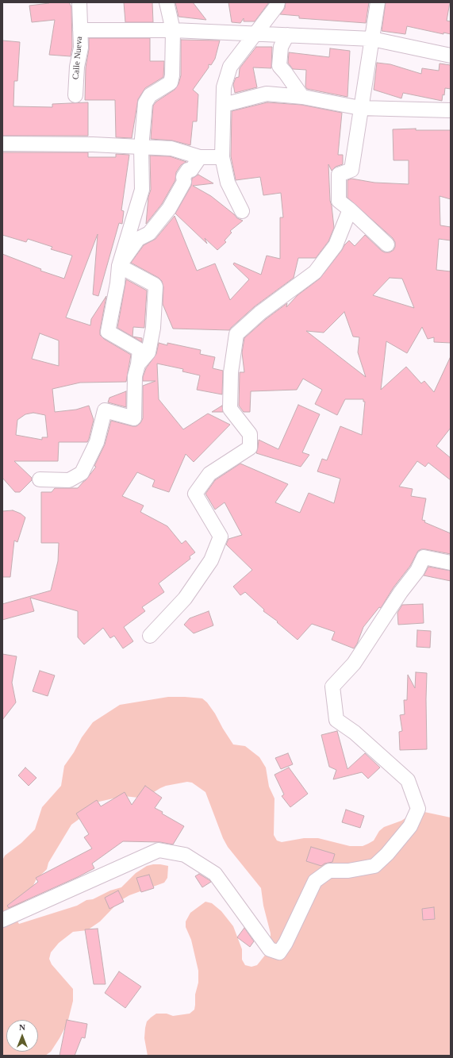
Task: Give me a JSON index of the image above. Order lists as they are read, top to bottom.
{
  "streets": {
    "street": ["Calle Nueva"]
  },
  "north": "top"
}
